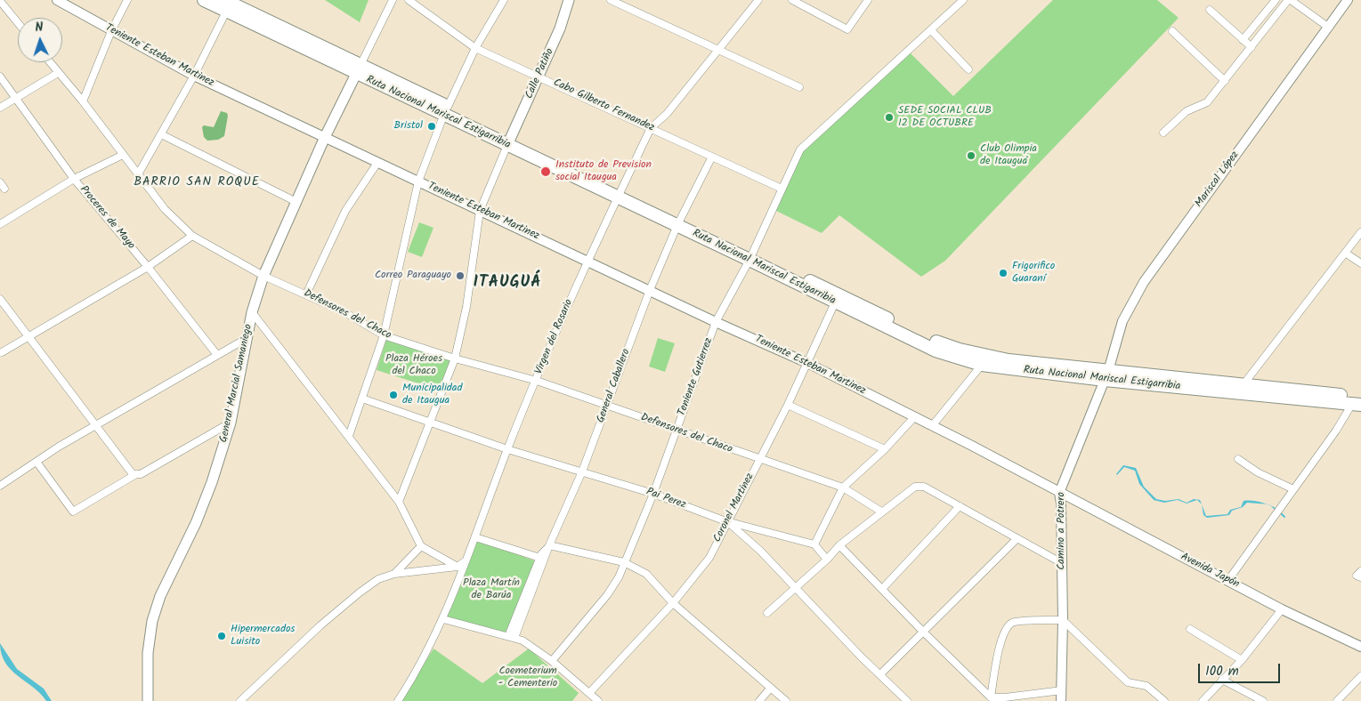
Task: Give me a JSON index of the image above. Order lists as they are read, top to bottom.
{
  "streets": {
    "highway": ["Ruta Nacional Mariscal Estigarribia"],
    "main road": ["Calle Patiño", "General Marcial Samaniego"],
    "street": [
      "Teniente Esteban Martinez",
      "Cabo Gilberto Fernandez",
      "Mariscal López",
      "Proceres de Mayo",
      "Defensores del Chaco",
      "Virgen del Rosario",
      "Teniente Gutierrez",
      "General Caballero",
      "Pai Perez",
      "Coronel Martinez",
      "Camino a Potrero",
      "Avenida Japón"
    ]
  },
  "crossings": [
    ["Teniente Esteban Martinez", "Virgen del Rosario"],
    ["Teniente Esteban Martinez", "Teniente Gutierrez"],
    ["Teniente Esteban Martinez", "General Marcial Samaniego"],
    ["Teniente Esteban Martinez", "General Caballero"],
    ["Teniente Esteban Martinez", "Coronel Martinez"],
    ["Teniente Esteban Martinez", "Camino a Potrero"],
    ["Teniente Esteban Martinez", "Avenida Japón"],
    ["Calle Patiño", "Cabo Gilberto Fernandez"],
    ["Calle Patiño", "Ruta Nacional Mariscal Estigarribia"],
    ["Cabo Gilberto Fernandez", "Virgen del Rosario"],
    ["Cabo Gilberto Fernandez", "Teniente Gutierrez"],
    ["Cabo Gilberto Fernandez", "General Caballero"],
    ["Ruta Nacional Mariscal Estigarribia", "Mariscal López"],
    ["Ruta Nacional Mariscal Estigarribia", "Virgen del Rosario"],
    ["Ruta Nacional Mariscal Estigarribia", "Teniente Gutierrez"],
    ["Ruta Nacional Mariscal Estigarribia", "General Marcial Samaniego"],
    ["Ruta Nacional Mariscal Estigarribia", "General Caballero"],
    ["Ruta Nacional Mariscal Estigarribia", "Coronel Martinez"],
    ["Ruta Nacional Mariscal Estigarribia", "Camino a Potrero"],
    ["Mariscal López", "Camino a Potrero"],
    ["Defensores del Chaco", "Virgen del Rosario"],
    ["Defensores del Chaco", "Teniente Gutierrez"],
    ["Defensores del Chaco", "General Marcial Samaniego"],
    ["Defensores del Chaco", "General Caballero"],
    ["Defensores del Chaco", "Coronel Martinez"],
    ["Virgen del Rosario", "Pai Perez"],
    ["Teniente Gutierrez", "Pai Perez"],
    ["General Caballero", "Pai Perez"],
    ["Pai Perez", "Coronel Martinez"],
    ["Camino a Potrero", "Avenida Japón"]
  ],
  "districts": ["BARRIO SAN ROQUE", "ITAUGUÁ"],
  "parks": ["Plaza Héroes del Chaco", "Plaza Martín de Barúa", "Coemeterium - Cementerio"],
  "places": [
    "SEDE SOCIAL CLUB 12 DE OCTUBRE",
    "Bristol",
    "Club Olimpia de Itauguá",
    "Instituto de Prevision social Itaugua",
    "Frigorifico Guaraní",
    "Correo Paraguayo",
    "Municipalidad de Itaugua",
    "Hipermercados Luisito"
  ],
  "scale_bar": "100 m",
  "north": "top"
}
